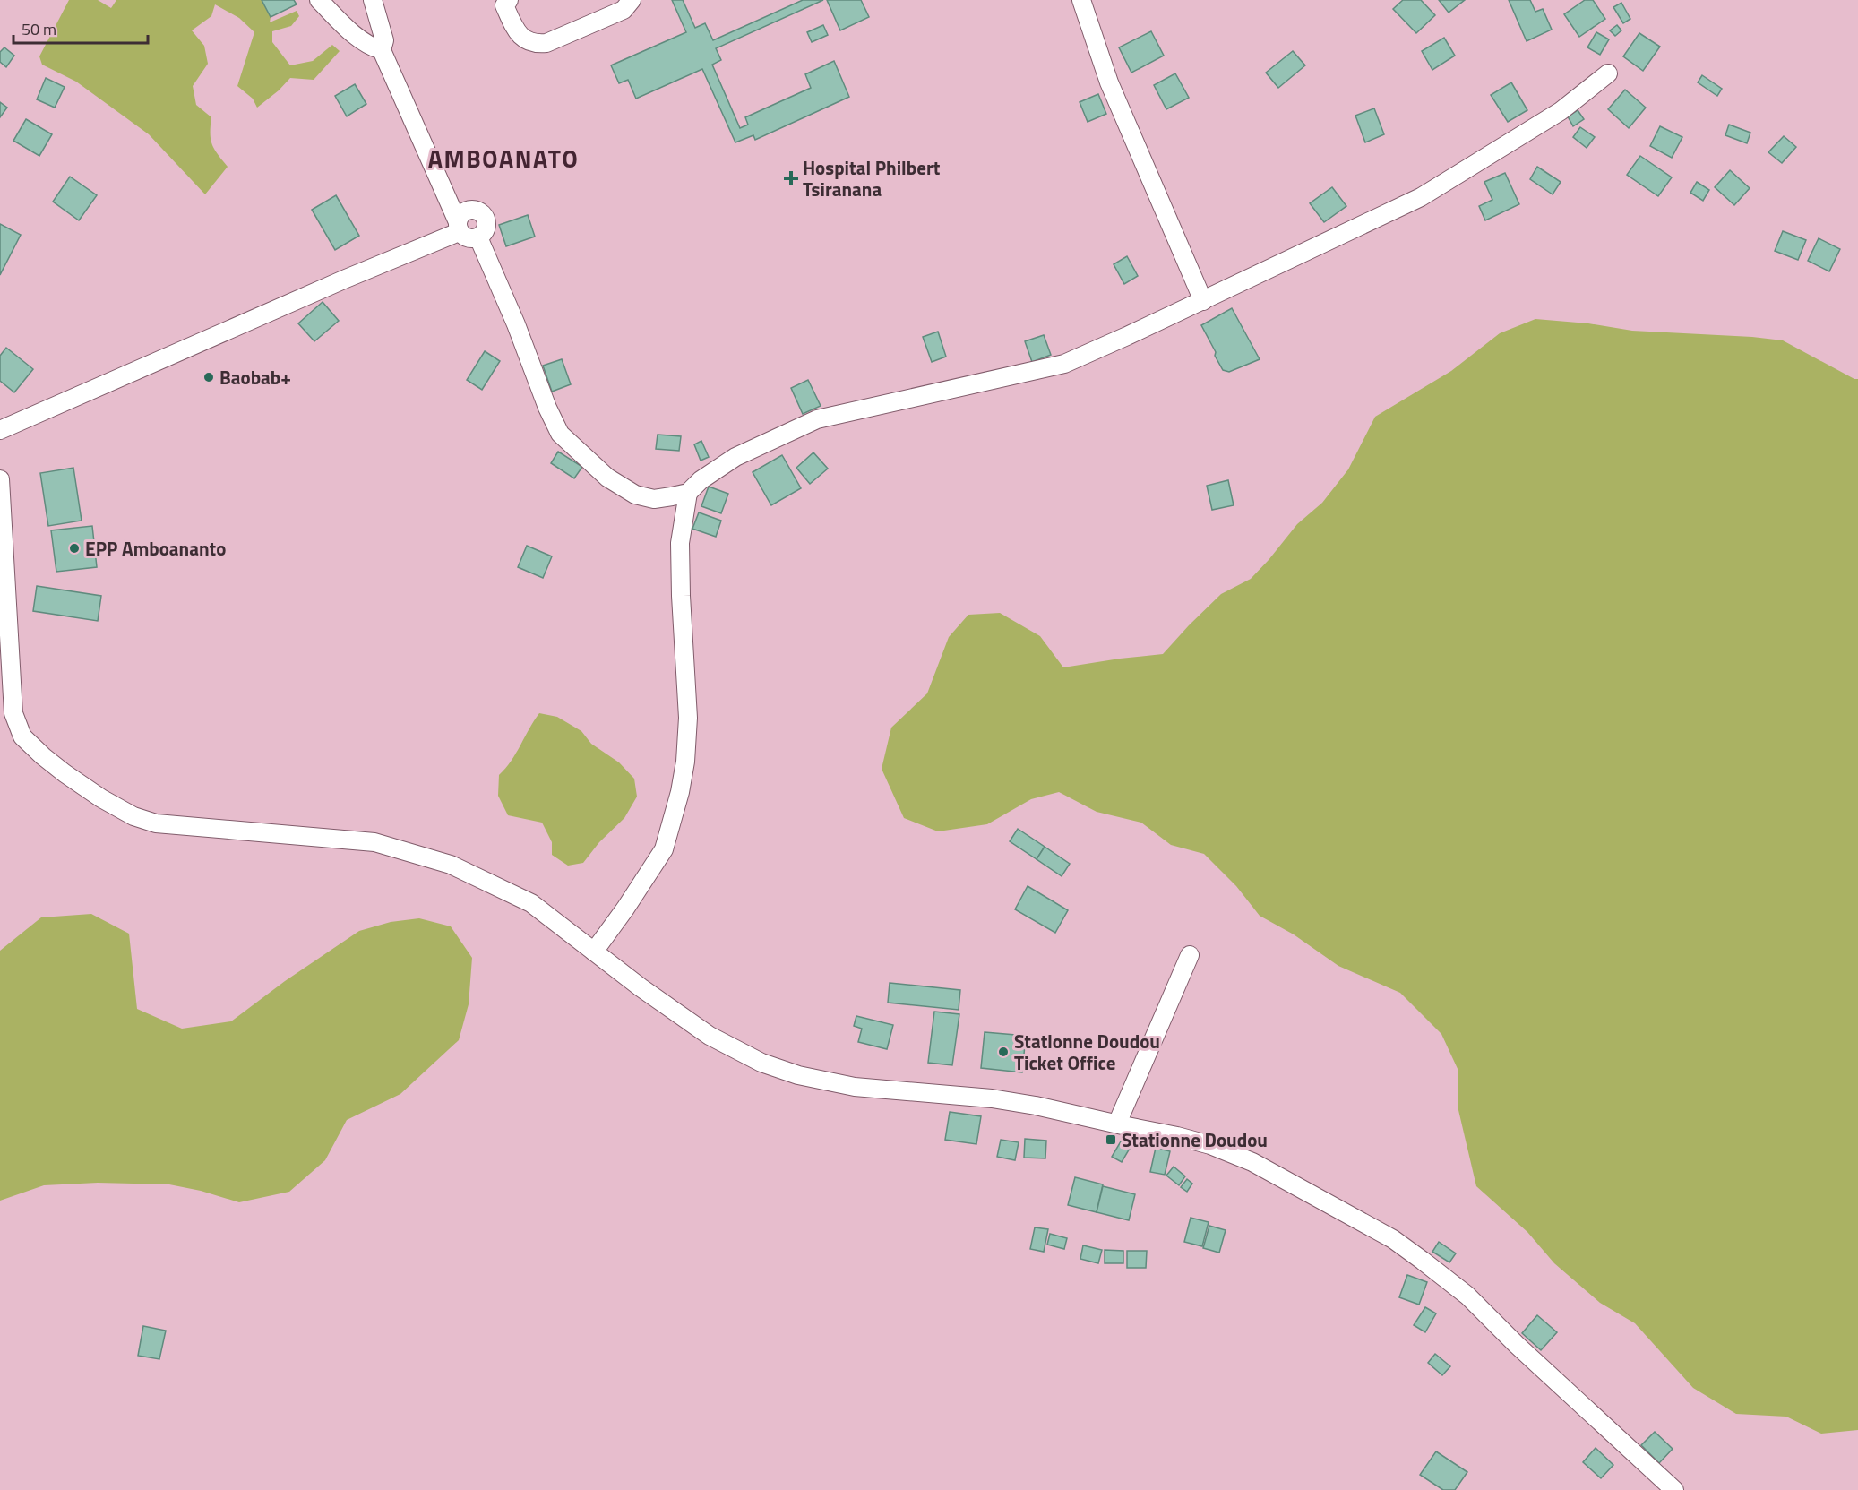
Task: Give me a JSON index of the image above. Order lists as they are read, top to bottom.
{
  "districts": ["AMBOANATO"],
  "places": {
    "health": ["Hospital Philbert Tsiranana"],
    "other": ["Baobab+", "EPP Amboananto", "Stationne Doudou Ticket Office"],
    "transit": ["Stationne Doudou"]
  },
  "scale_bar": "50 m"
}
